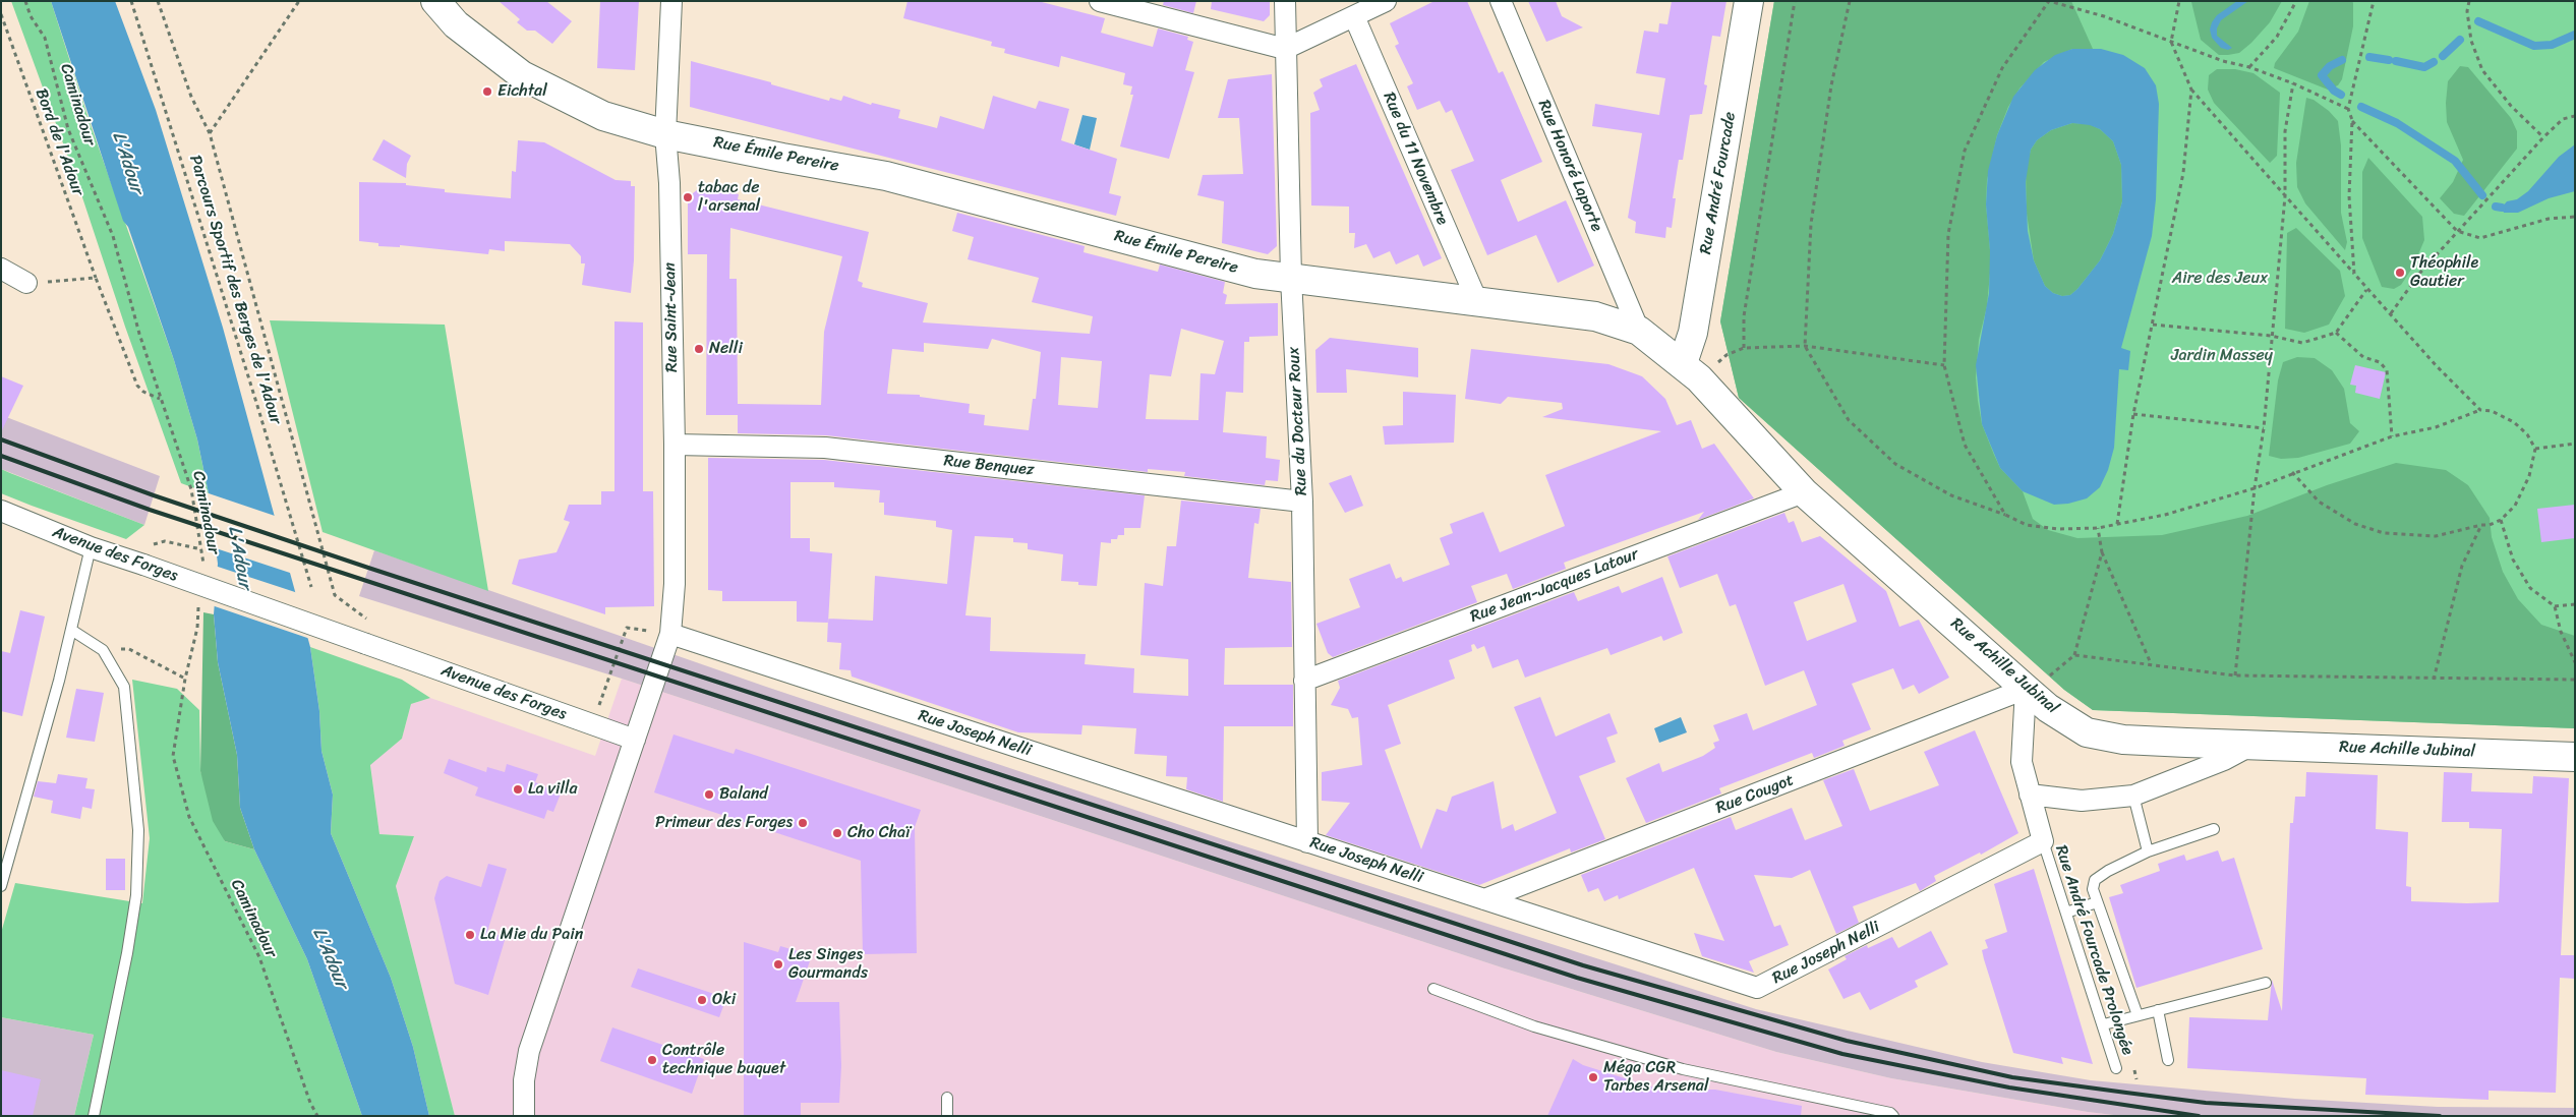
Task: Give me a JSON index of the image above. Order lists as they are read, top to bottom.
{
  "streets": {
    "main road": ["Rue Émile Pereire", "Rue André Fourcade", "Rue Achille Jubinal"],
    "street": [
      "Rue du 11 Novembre",
      "Rue Honoré Laporte",
      "Rue Saint-Jean",
      "Rue du Docteur Roux",
      "Rue Benquez",
      "Avenue des Forges",
      "Rue Jean-Jacques Latour",
      "Rue Joseph Nelli",
      "Rue Cougot"
    ],
    "lane": ["Rue André Fourcade Prolongée"],
    "path": ["Caminadour", "Bord de l'Adour", "Parcours Sportif des Berges de l'Adour"]
  },
  "crossings": [
    ["Caminadour", "Bord de l'Adour"],
    ["Rue Émile Pereire", "Rue du 11 Novembre"],
    ["Rue Émile Pereire", "Rue Honoré Laporte"],
    ["Rue Émile Pereire", "Rue André Fourcade"],
    ["Rue Émile Pereire", "Rue Saint-Jean"],
    ["Rue Émile Pereire", "Rue du Docteur Roux"],
    ["Rue Émile Pereire", "Rue Achille Jubinal"],
    ["Rue André Fourcade", "Rue Achille Jubinal"],
    ["Rue Saint-Jean", "Rue Benquez"],
    ["Rue Saint-Jean", "Avenue des Forges"],
    ["Rue Saint-Jean", "Rue Joseph Nelli"],
    ["Rue du Docteur Roux", "Rue Benquez"],
    ["Rue du Docteur Roux", "Rue Jean-Jacques Latour"],
    ["Rue du Docteur Roux", "Rue Joseph Nelli"],
    ["Rue Jean-Jacques Latour", "Rue Achille Jubinal"],
    ["Rue Achille Jubinal", "Rue Cougot"],
    ["Rue Joseph Nelli", "Rue Cougot"],
    ["Rue Joseph Nelli", "Rue André Fourcade Prolongée"]
  ],
  "water": ["L'Adour"],
  "parks": ["Aire des Jeux", "Jardin Massey"],
  "places": [
    "Eichtal",
    "tabac de l'arsenal",
    "Théophile Gautier",
    "Nelli",
    "La villa",
    "Baland",
    "Primeur des Forges",
    "Cho Chaï",
    "La Mie du Pain",
    "Les Singes Gourmands",
    "Oki",
    "Contrôle technique buquet",
    "Méga CGR Tarbes Arsenal"
  ]
}
